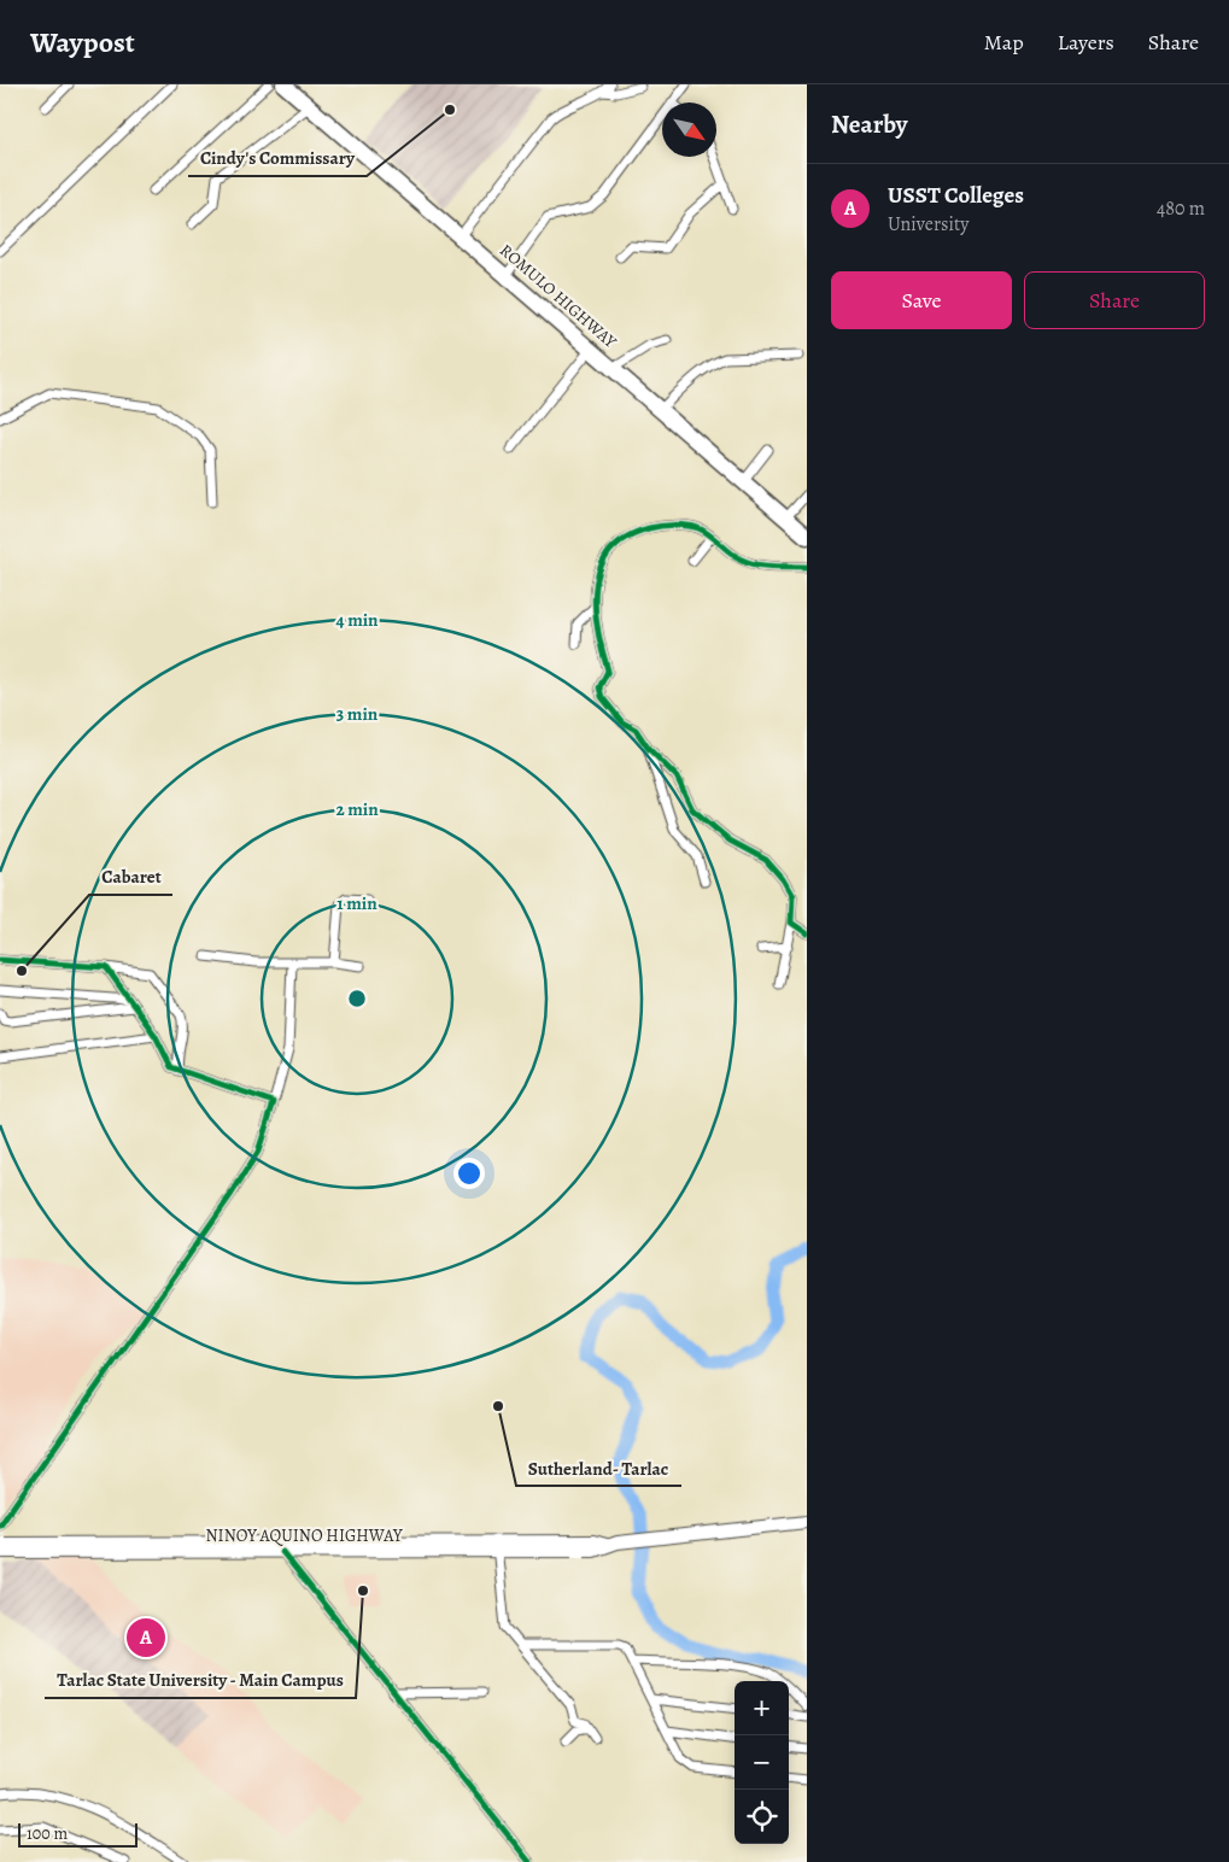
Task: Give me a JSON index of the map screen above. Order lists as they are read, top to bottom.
{
  "streets": {
    "highway": ["ROMULO HIGHWAY"],
    "main road": ["NINOY AQUINO HIGHWAY"]
  },
  "places": [
    "Cindy's Commissary",
    "Cabaret",
    "Sutherland- Tarlac",
    "Tarlac State University - Main Campus"
  ],
  "scale_bar": "100 m",
  "north": "bottom right",
  "page": {
    "header": "Waypost",
    "nav": ["Map", "Layers", "Share"],
    "heading": "Nearby",
    "list": [
      {
        "mark": "A",
        "name": "USST Colleges",
        "note": "University",
        "value": "480 m"
      }
    ],
    "buttons": ["Save", "Share"],
    "pins": "A",
    "map_buttons": ["+", "−"],
    "scale": "100 m"
  },
  "rings": [
    "4 min",
    "3 min",
    "2 min",
    "1 min"
  ]
}
